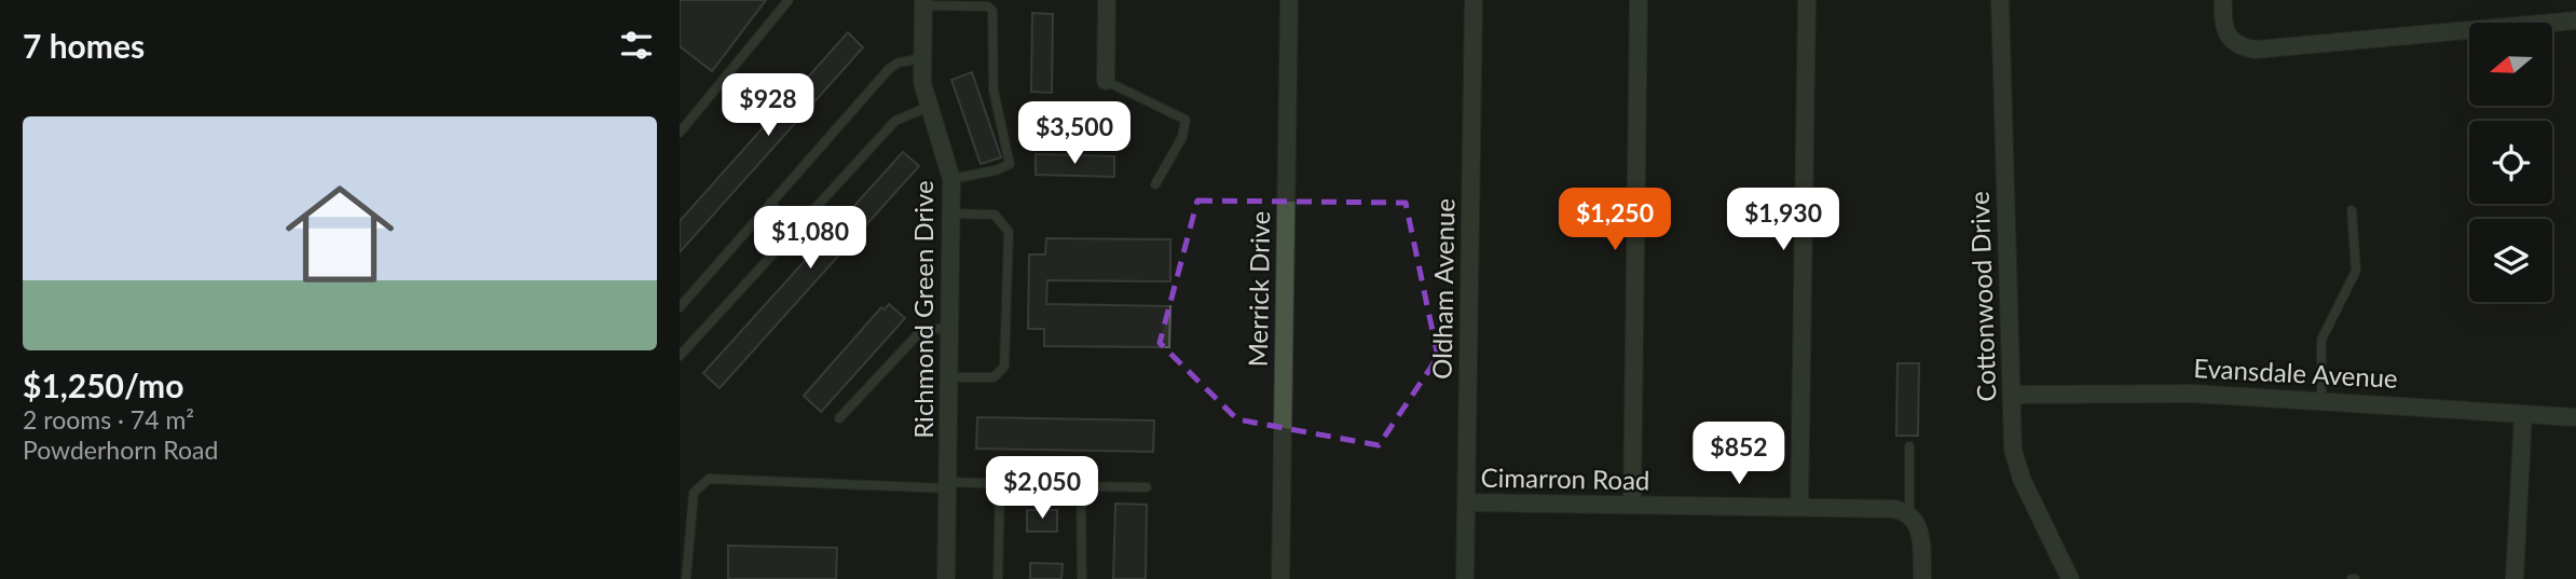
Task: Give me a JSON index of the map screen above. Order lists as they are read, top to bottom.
{
  "streets": {
    "street": [
      "Merrick Drive",
      "Oldham Avenue",
      "Cottonwood Drive",
      "Richmond Green Drive",
      "Evansdale Avenue",
      "Cimarron Road"
    ]
  },
  "crossings": [
    ["Oldham Avenue", "Cimarron Road"],
    ["Cottonwood Drive", "Evansdale Avenue"]
  ],
  "north": "left",
  "page": {
    "heading": "7 homes",
    "price": [
      "$928",
      "$3,500",
      "$1,250",
      "$1,930",
      "$1,080",
      "$852",
      "$2,050"
    ],
    "list": [
      {
        "name": "$1,250/mo",
        "note": "2 rooms · 74 m² · Powderhorn Road"
      }
    ]
  }
}
